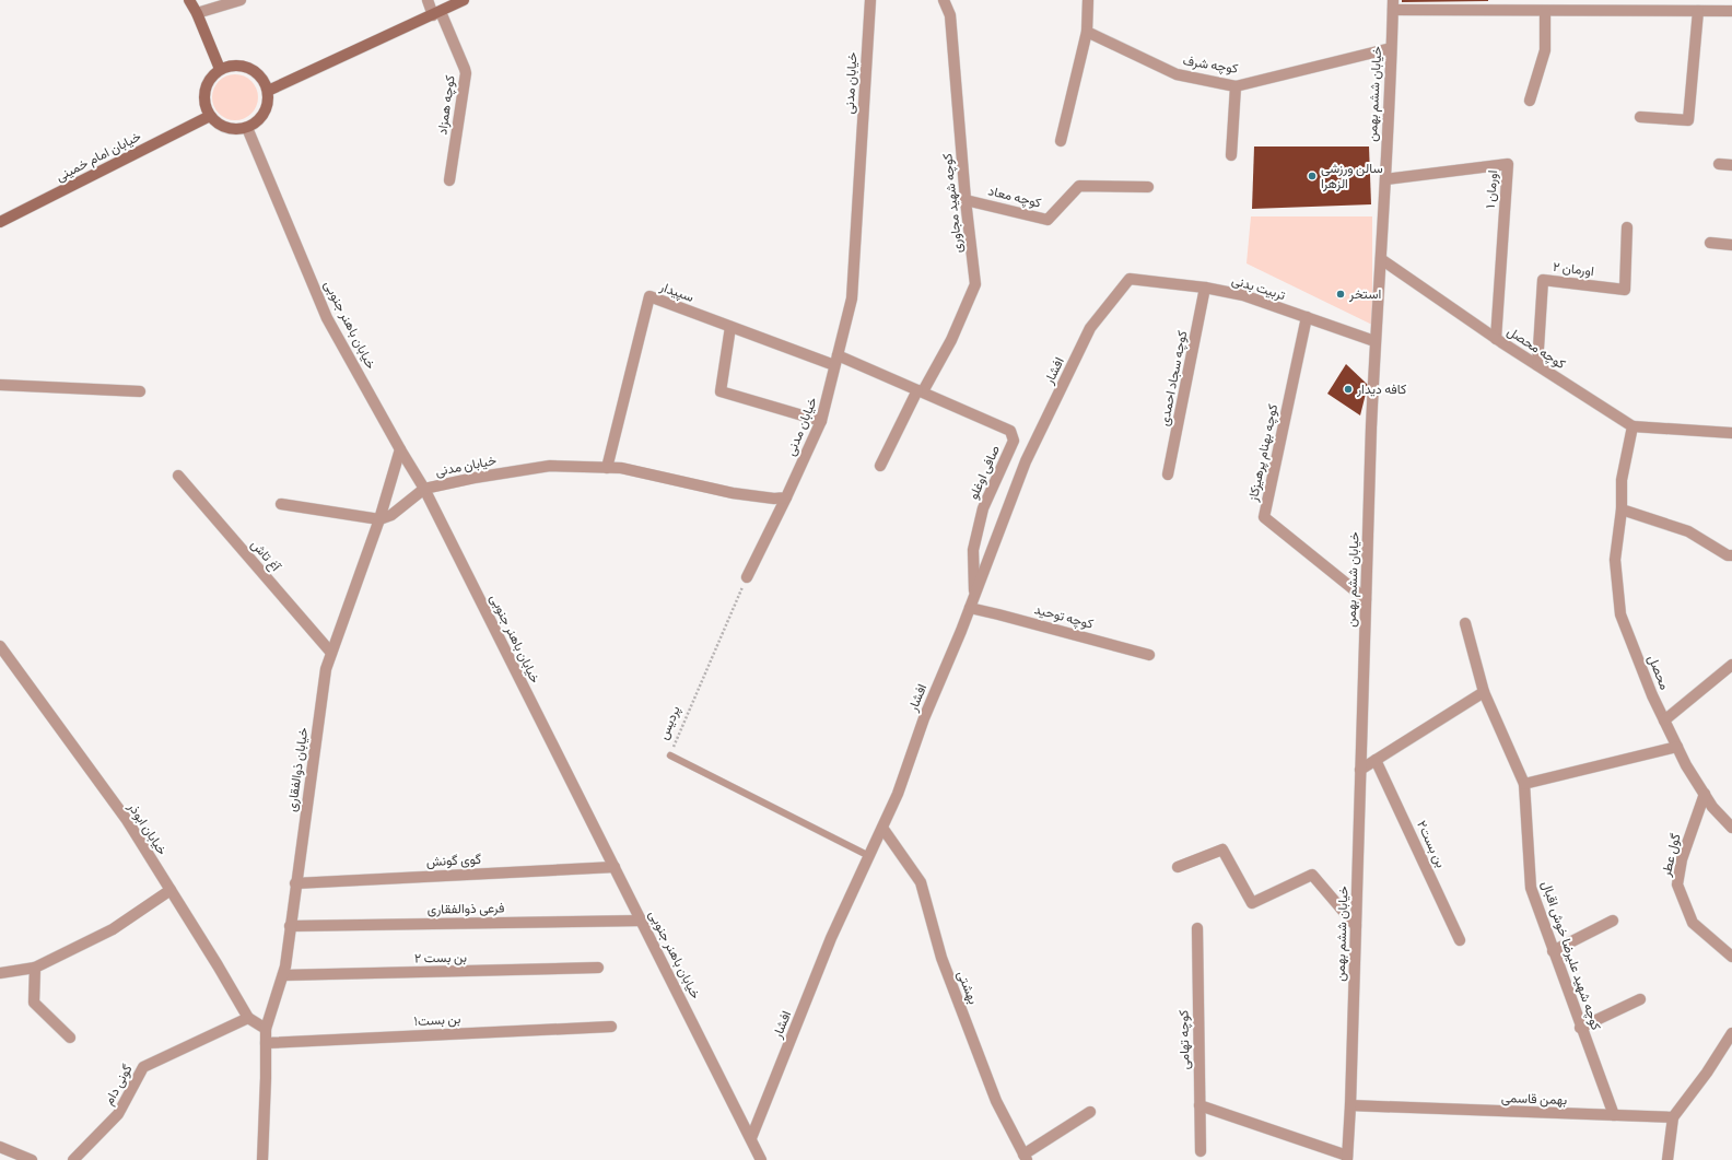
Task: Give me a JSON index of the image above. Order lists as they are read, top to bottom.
{
  "streets": {
    "main road": ["خیابان امام خمینی"],
    "street": [
      "کوچه شرف",
      "خیابان مدنی",
      "خیابان ششم بهمن",
      "کوچه همزاد",
      "اورمان ۱",
      "کوچه معاد",
      "کوچه شهید مجاوری",
      "اورمان ۲",
      "تربیت بدنی",
      "سپیدار",
      "خیابان باهنر جنوبی",
      "کوچه محصل",
      "افشار",
      "کوچه سجاد احمدی",
      "کوچه بهنام پرهیزکاز",
      "صافی اوغلو",
      "آغ تاش",
      "کوچه توحید",
      "محصل",
      "خیابان ذوالفقاری",
      "خیابان ابوذر",
      "بن بست۲",
      "گول عطر",
      "گوی گونش",
      "فرعی ذوالفقاری",
      "کوچه شهید علیرضا خوش اقبال",
      "بن بست ۲",
      "بهشتی",
      "بن بست۱",
      "کوچه تهامی",
      "گونی دام",
      "بهمن قاسمی"
    ],
    "lane": ["پردیس"]
  },
  "crossings": [
    ["کوچه شرف", "خیابان ششم بهمن"],
    ["خیابان مدنی", "سپیدار"],
    ["خیابان مدنی", "خیابان باهنر جنوبی"],
    ["خیابان مدنی", "صافی اوغلو"],
    ["خیابان ششم بهمن", "اورمان ۱"],
    ["خیابان ششم بهمن", "تربیت بدنی"],
    ["خیابان ششم بهمن", "کوچه محصل"],
    ["خیابان ششم بهمن", "کوچه بهنام پرهیزکاز"],
    ["خیابان ششم بهمن", "بهمن قاسمی"],
    ["خیابان امام خمینی", "خیابان باهنر جنوبی"],
    ["اورمان ۱", "کوچه محصل"],
    ["کوچه معاد", "کوچه شهید مجاوری"],
    ["کوچه شهید مجاوری", "صافی اوغلو"],
    ["اورمان ۲", "کوچه محصل"],
    ["تربیت بدنی", "افشار"],
    ["تربیت بدنی", "کوچه سجاد احمدی"],
    ["تربیت بدنی", "کوچه بهنام پرهیزکاز"],
    ["سپیدار", "صافی اوغلو"],
    ["خیابان باهنر جنوبی", "افشار"],
    ["خیابان باهنر جنوبی", "خیابان ذوالفقاری"],
    ["خیابان باهنر جنوبی", "گوی گونش"],
    ["خیابان باهنر جنوبی", "فرعی ذوالفقاری"],
    ["کوچه محصل", "محصل"],
    ["افشار", "صافی اوغلو"],
    ["افشار", "کوچه توحید"],
    ["افشار", "پردیس"],
    ["افشار", "بهشتی"],
    ["آغ تاش", "خیابان ذوالفقاری"],
    ["محصل", "گول عطر"],
    ["خیابان ذوالفقاری", "خیابان ابوذر"],
    ["خیابان ذوالفقاری", "گوی گونش"],
    ["خیابان ذوالفقاری", "فرعی ذوالفقاری"],
    ["خیابان ذوالفقاری", "بن بست ۲"],
    ["خیابان ذوالفقاری", "بن بست۱"],
    ["خیابان ابوذر", "گونی دام"],
    ["کوچه شهید علیرضا خوش اقبال", "بهمن قاسمی"]
  ],
  "places": ["سالن ورزشی الزهرا", "استخر", "کافه دیدار"]
}
